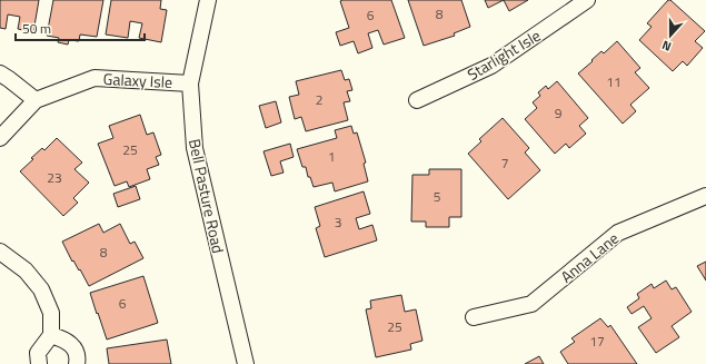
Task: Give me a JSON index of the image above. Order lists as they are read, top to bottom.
{
  "streets": {
    "street": [
      "Starlight Isle",
      "Galaxy Isle",
      "Bell Pasture Road",
      "Anna Lane"
    ]
  },
  "crossings": [
    ["Galaxy Isle", "Bell Pasture Road"]
  ],
  "house_numbers": [
    "8",
    "6",
    "11",
    "2",
    "9",
    "25",
    "1",
    "7",
    "23",
    "5",
    "3",
    "8",
    "6",
    "25",
    "17"
  ],
  "scale_bar": "50 m",
  "north": "bottom"
}
